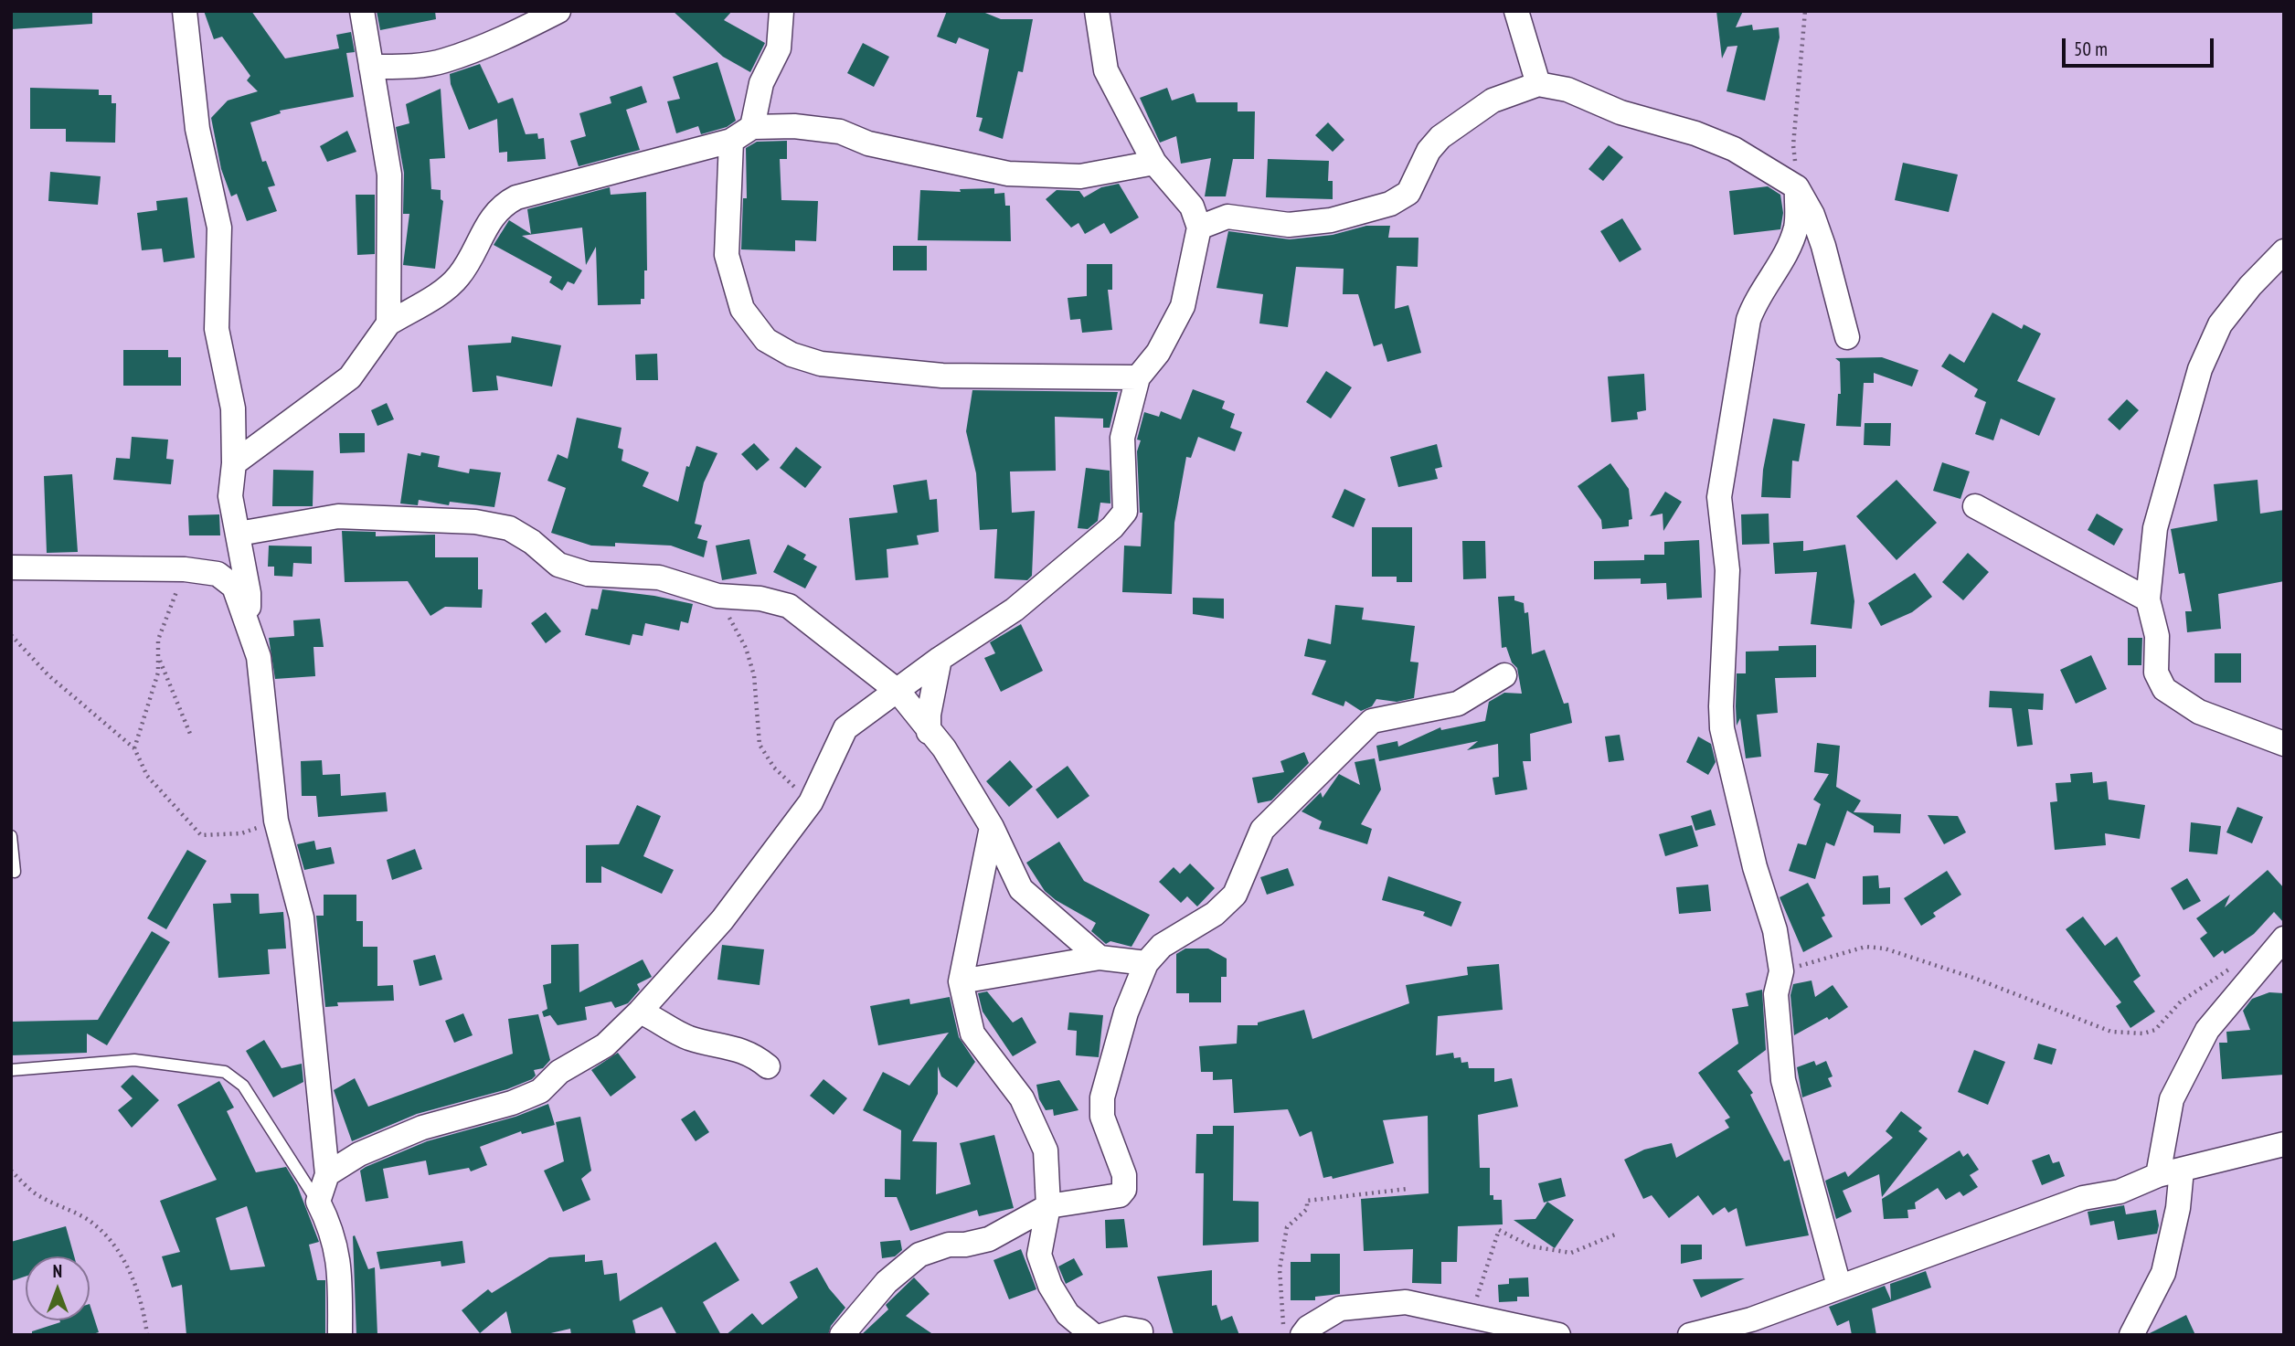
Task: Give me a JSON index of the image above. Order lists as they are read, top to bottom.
{
  "scale_bar": "50 m",
  "north": "top"
}
